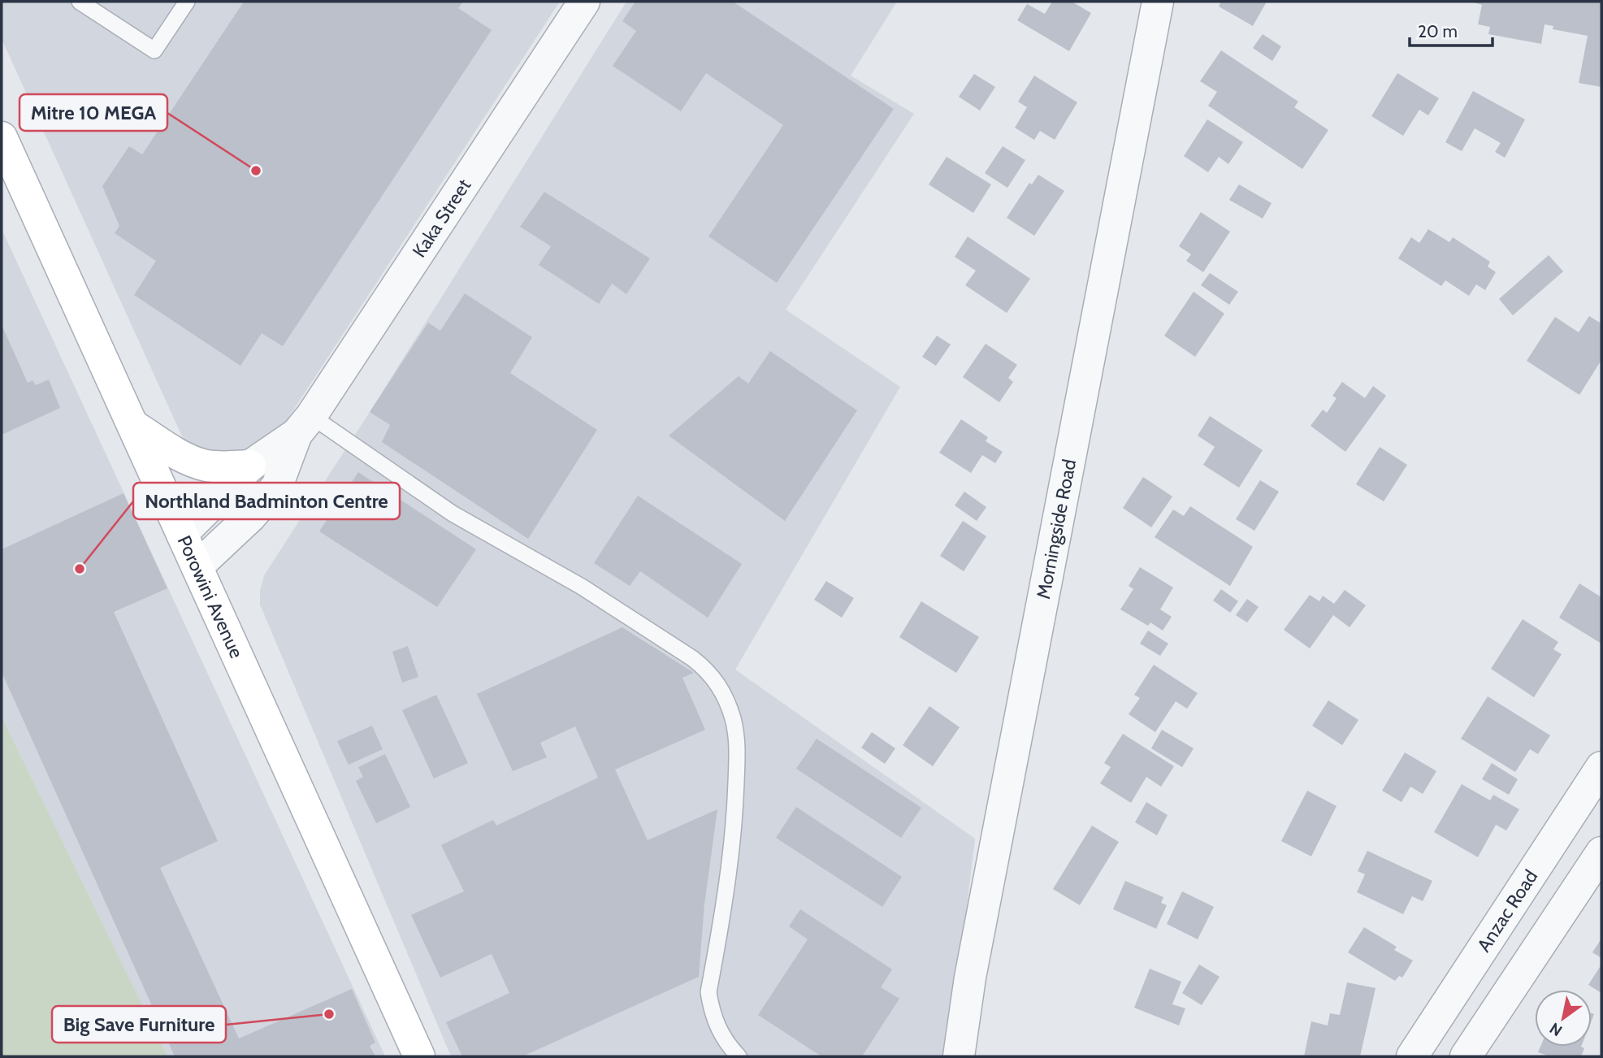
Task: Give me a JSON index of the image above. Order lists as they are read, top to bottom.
{
  "streets": {
    "main road": ["Porowini Avenue"],
    "street": ["Kaka Street", "Morningside Road", "Anzac Road"]
  },
  "crossings": [
    ["Kaka Street", "Porowini Avenue"]
  ],
  "places": ["Mitre 10 MEGA", "Northland Badminton Centre", "Big Save Furniture"],
  "scale_bar": "20 m",
  "north": "bottom left"
}
